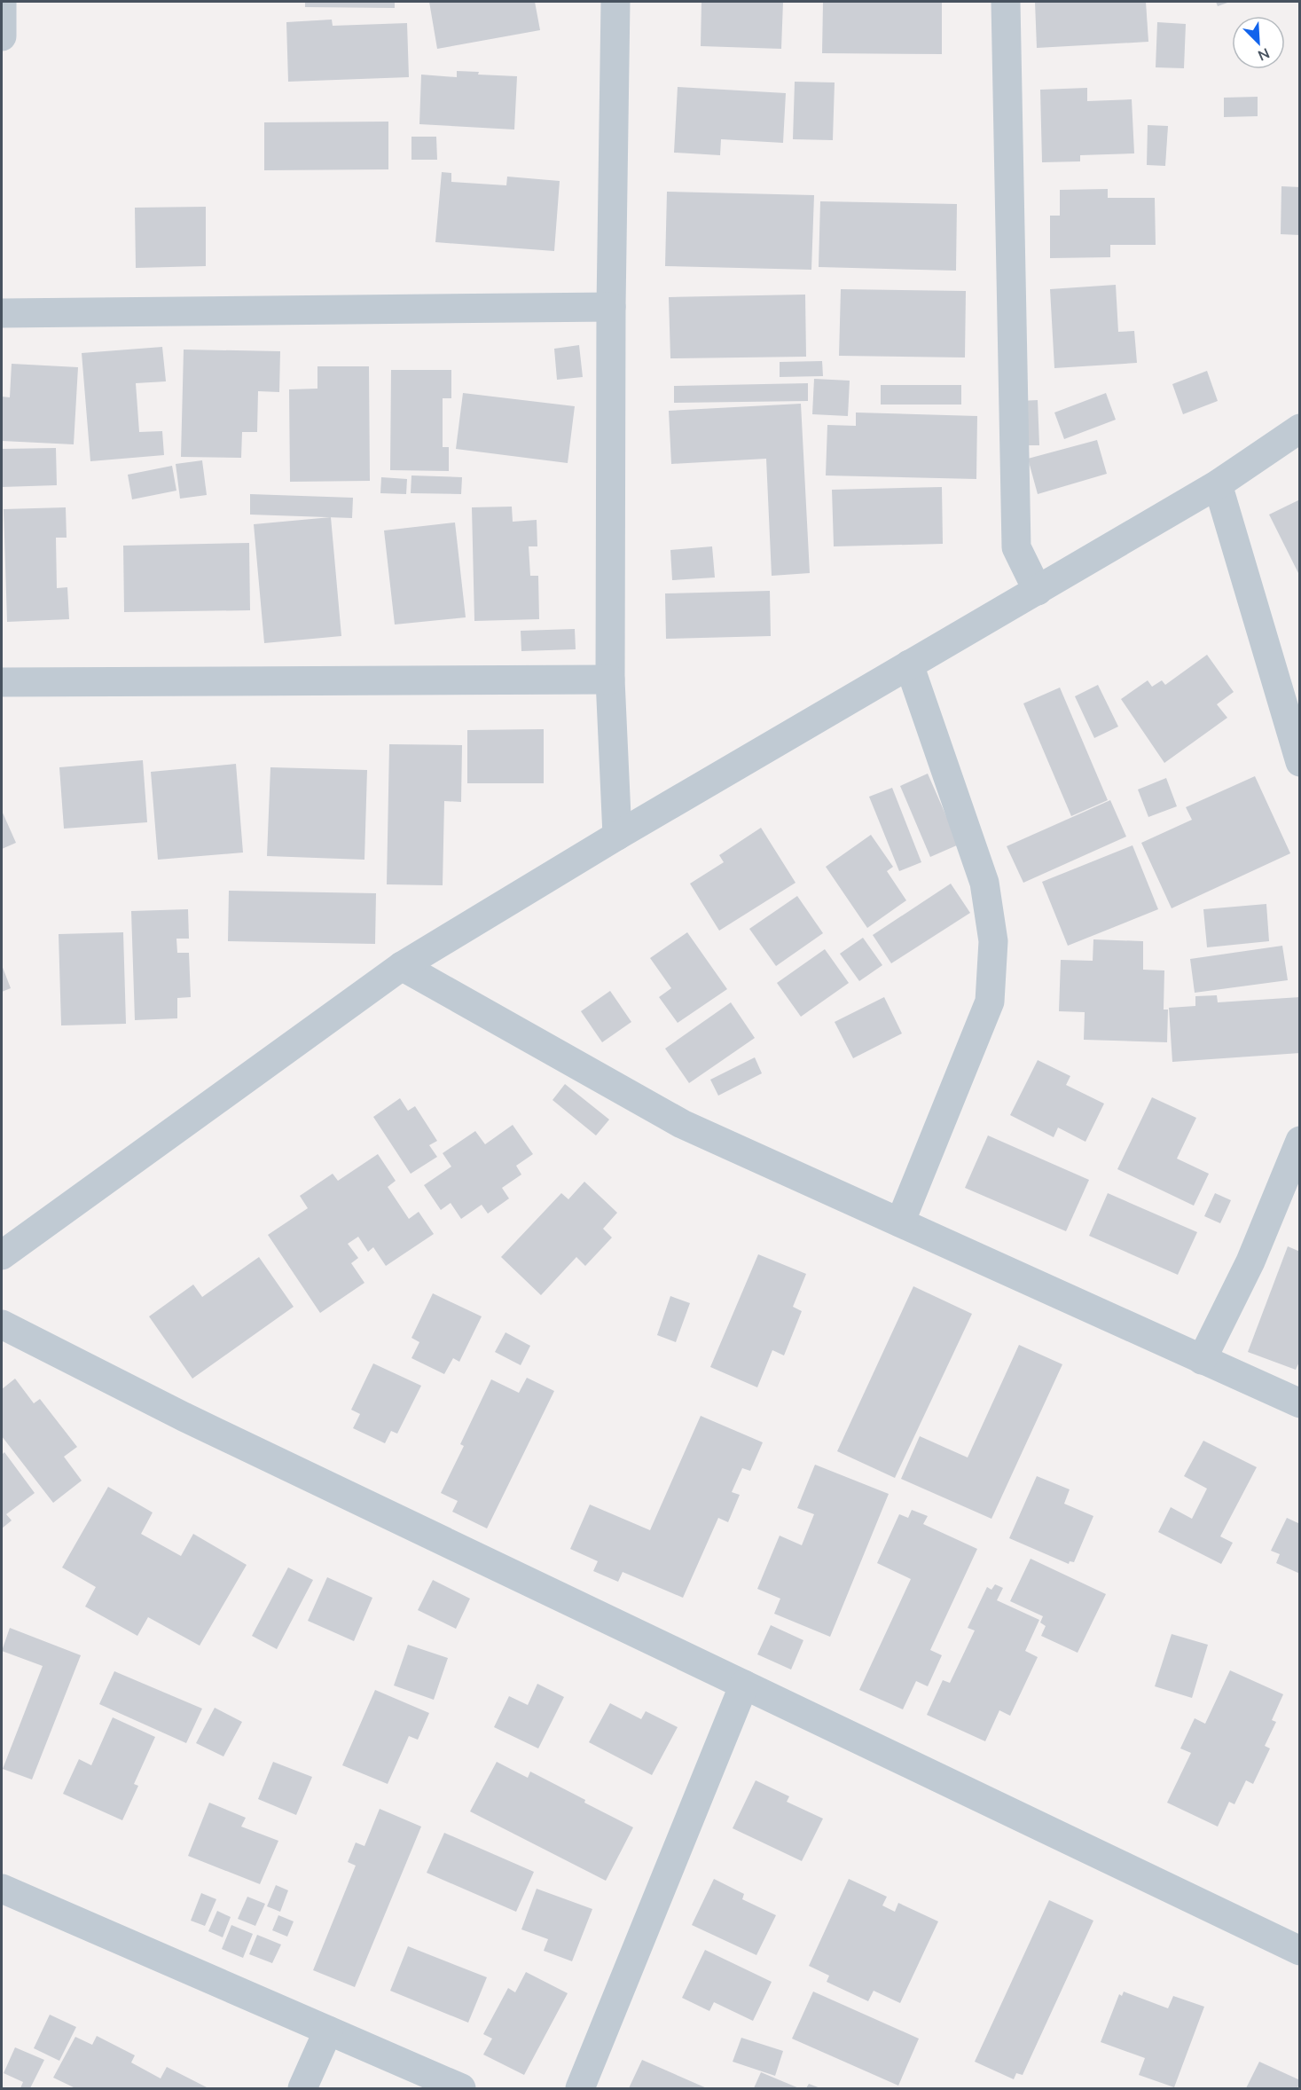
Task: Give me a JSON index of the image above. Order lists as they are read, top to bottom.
{
  "north": "bottom right"
}
